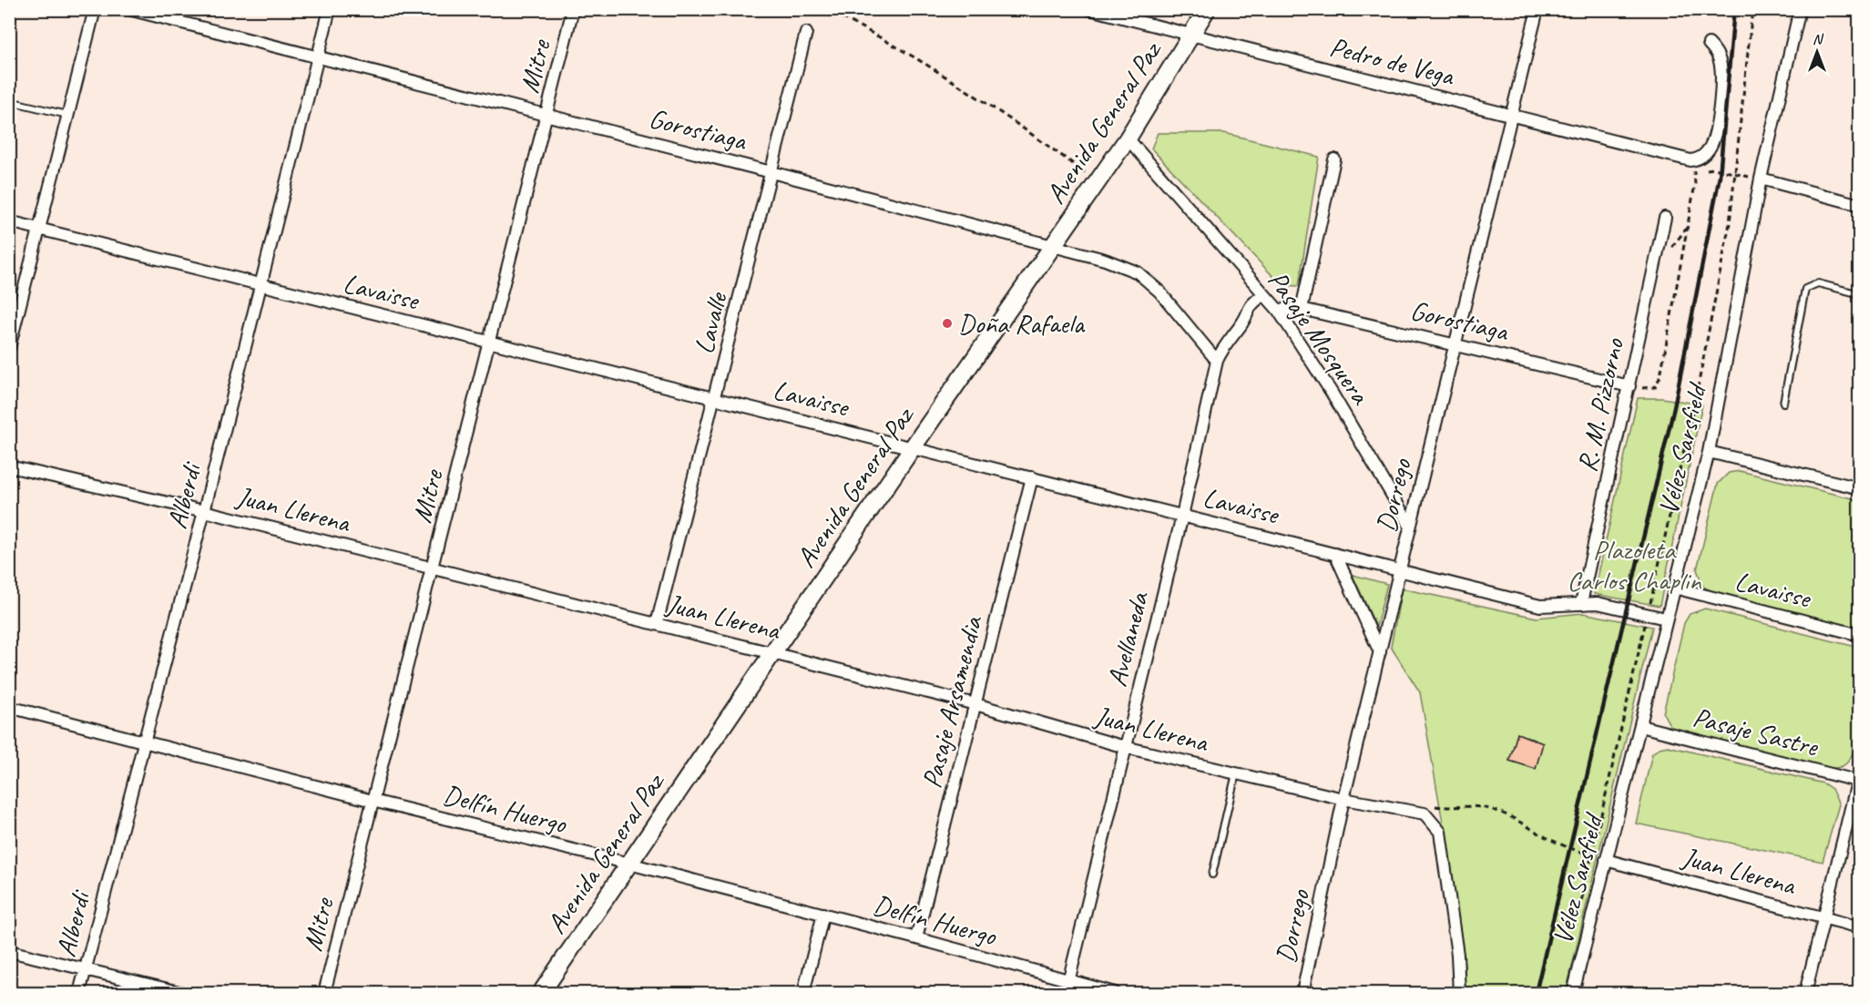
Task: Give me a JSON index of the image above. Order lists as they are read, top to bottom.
{
  "streets": {
    "main road": ["Avenida General Paz"],
    "street": [
      "Pedro de Vega",
      "Mitre",
      "Gorostiaga",
      "Lavaisse",
      "Lavalle",
      "Pasaje Mosquera",
      "R. M. Pizzorno",
      "Vélez Sarsfield",
      "Dorrego",
      "Alberdi",
      "Juan Llerena",
      "Avellaneda",
      "Pasaje Arsamendia",
      "Pasaje Sastre",
      "Delfín Huergo"
    ]
  },
  "crossings": [
    ["Pedro de Vega", "Avenida General Paz"],
    ["Pedro de Vega", "Dorrego"],
    ["Mitre", "Gorostiaga"],
    ["Mitre", "Lavaisse"],
    ["Mitre", "Juan Llerena"],
    ["Mitre", "Delfín Huergo"],
    ["Avenida General Paz", "Gorostiaga"],
    ["Avenida General Paz", "Lavaisse"],
    ["Avenida General Paz", "Pasaje Mosquera"],
    ["Avenida General Paz", "Juan Llerena"],
    ["Avenida General Paz", "Delfín Huergo"],
    ["Gorostiaga", "Lavalle"],
    ["Gorostiaga", "Pasaje Mosquera"],
    ["Gorostiaga", "R. M. Pizzorno"],
    ["Gorostiaga", "Dorrego"],
    ["Gorostiaga", "Alberdi"],
    ["Gorostiaga", "Avellaneda"],
    ["Lavaisse", "Lavalle"],
    ["Lavaisse", "R. M. Pizzorno"],
    ["Lavaisse", "Vélez Sarsfield"],
    ["Lavaisse", "Dorrego"],
    ["Lavaisse", "Alberdi"],
    ["Lavaisse", "Avellaneda"],
    ["Lavaisse", "Pasaje Arsamendia"],
    ["Lavalle", "Juan Llerena"],
    ["Pasaje Mosquera", "Dorrego"],
    ["Pasaje Mosquera", "Avellaneda"],
    ["Vélez Sarsfield", "Juan Llerena"],
    ["Vélez Sarsfield", "Pasaje Sastre"],
    ["Dorrego", "Juan Llerena"],
    ["Alberdi", "Juan Llerena"],
    ["Alberdi", "Delfín Huergo"],
    ["Juan Llerena", "Avellaneda"],
    ["Juan Llerena", "Pasaje Arsamendia"],
    ["Avellaneda", "Delfín Huergo"],
    ["Pasaje Arsamendia", "Delfín Huergo"]
  ],
  "parks": ["Plazoleta Carlos Chaplin"],
  "places": ["Doña Rafaela"],
  "north": "top"
}
